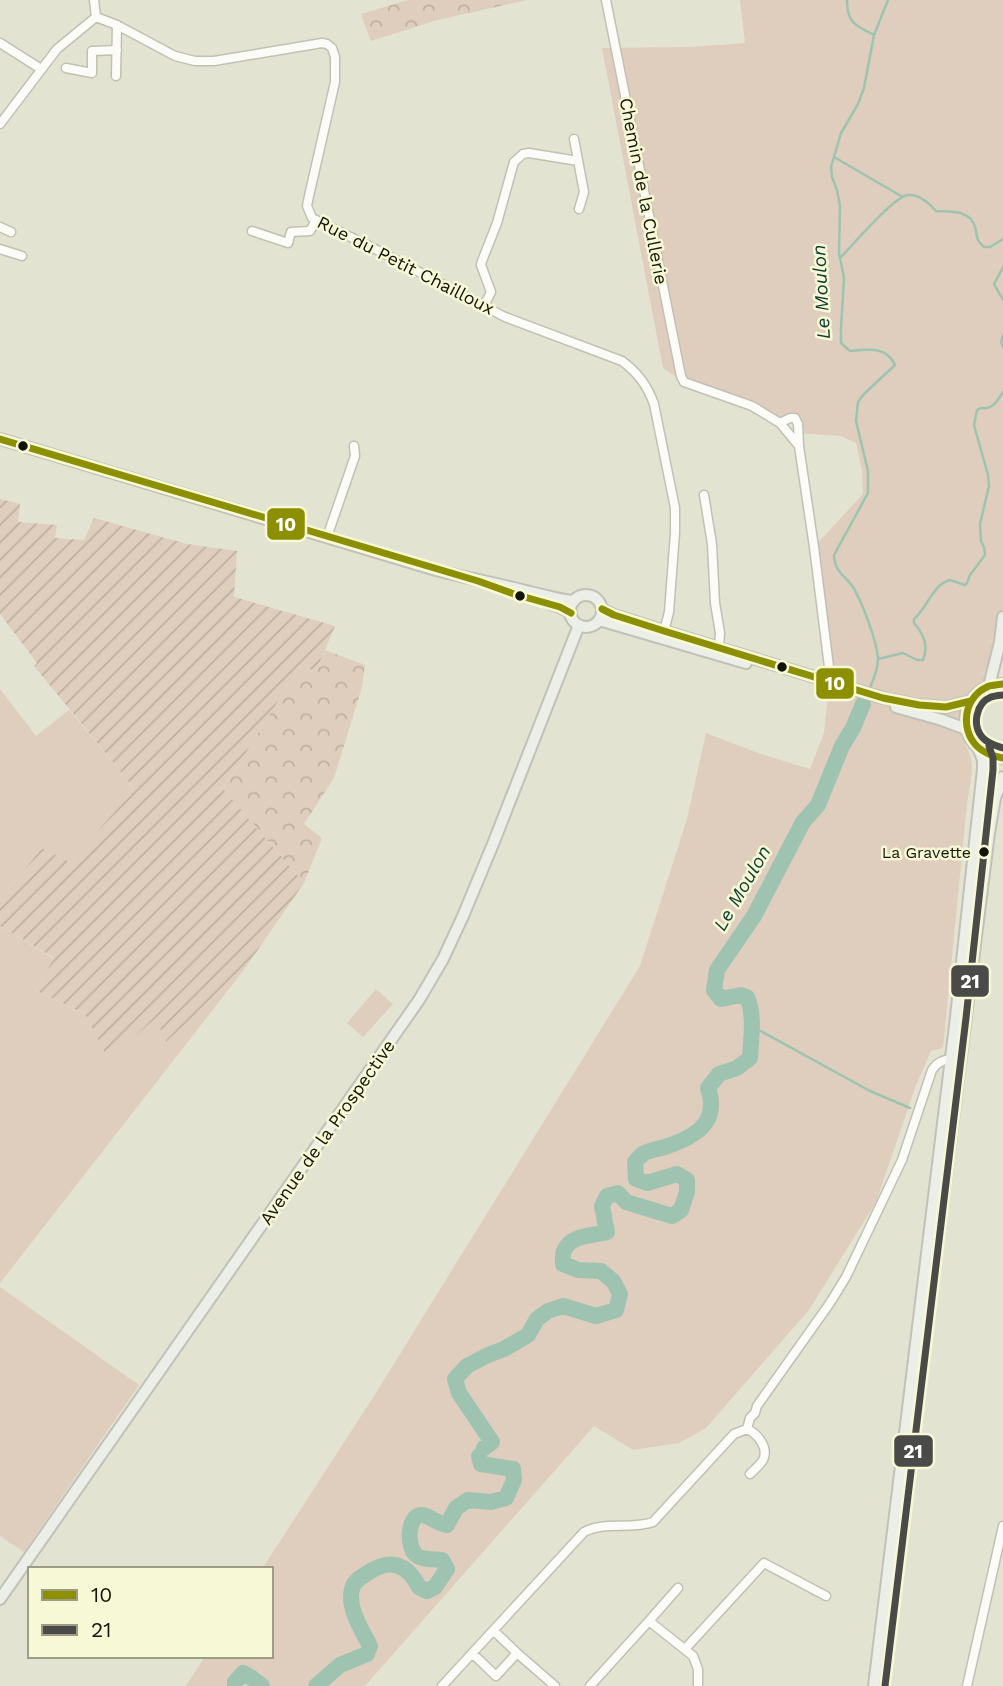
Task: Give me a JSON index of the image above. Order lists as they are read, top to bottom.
{
  "streets": {
    "main road": ["Avenue de la Prospective"],
    "street": ["Chemin de la Cullerie", "Rue du Petit Chailloux"]
  },
  "water": ["Le Moulon"],
  "places": ["La Gravette"],
  "lines": ["transit line 10", "transit line 21"],
  "legend": ["10", "21"]
}
